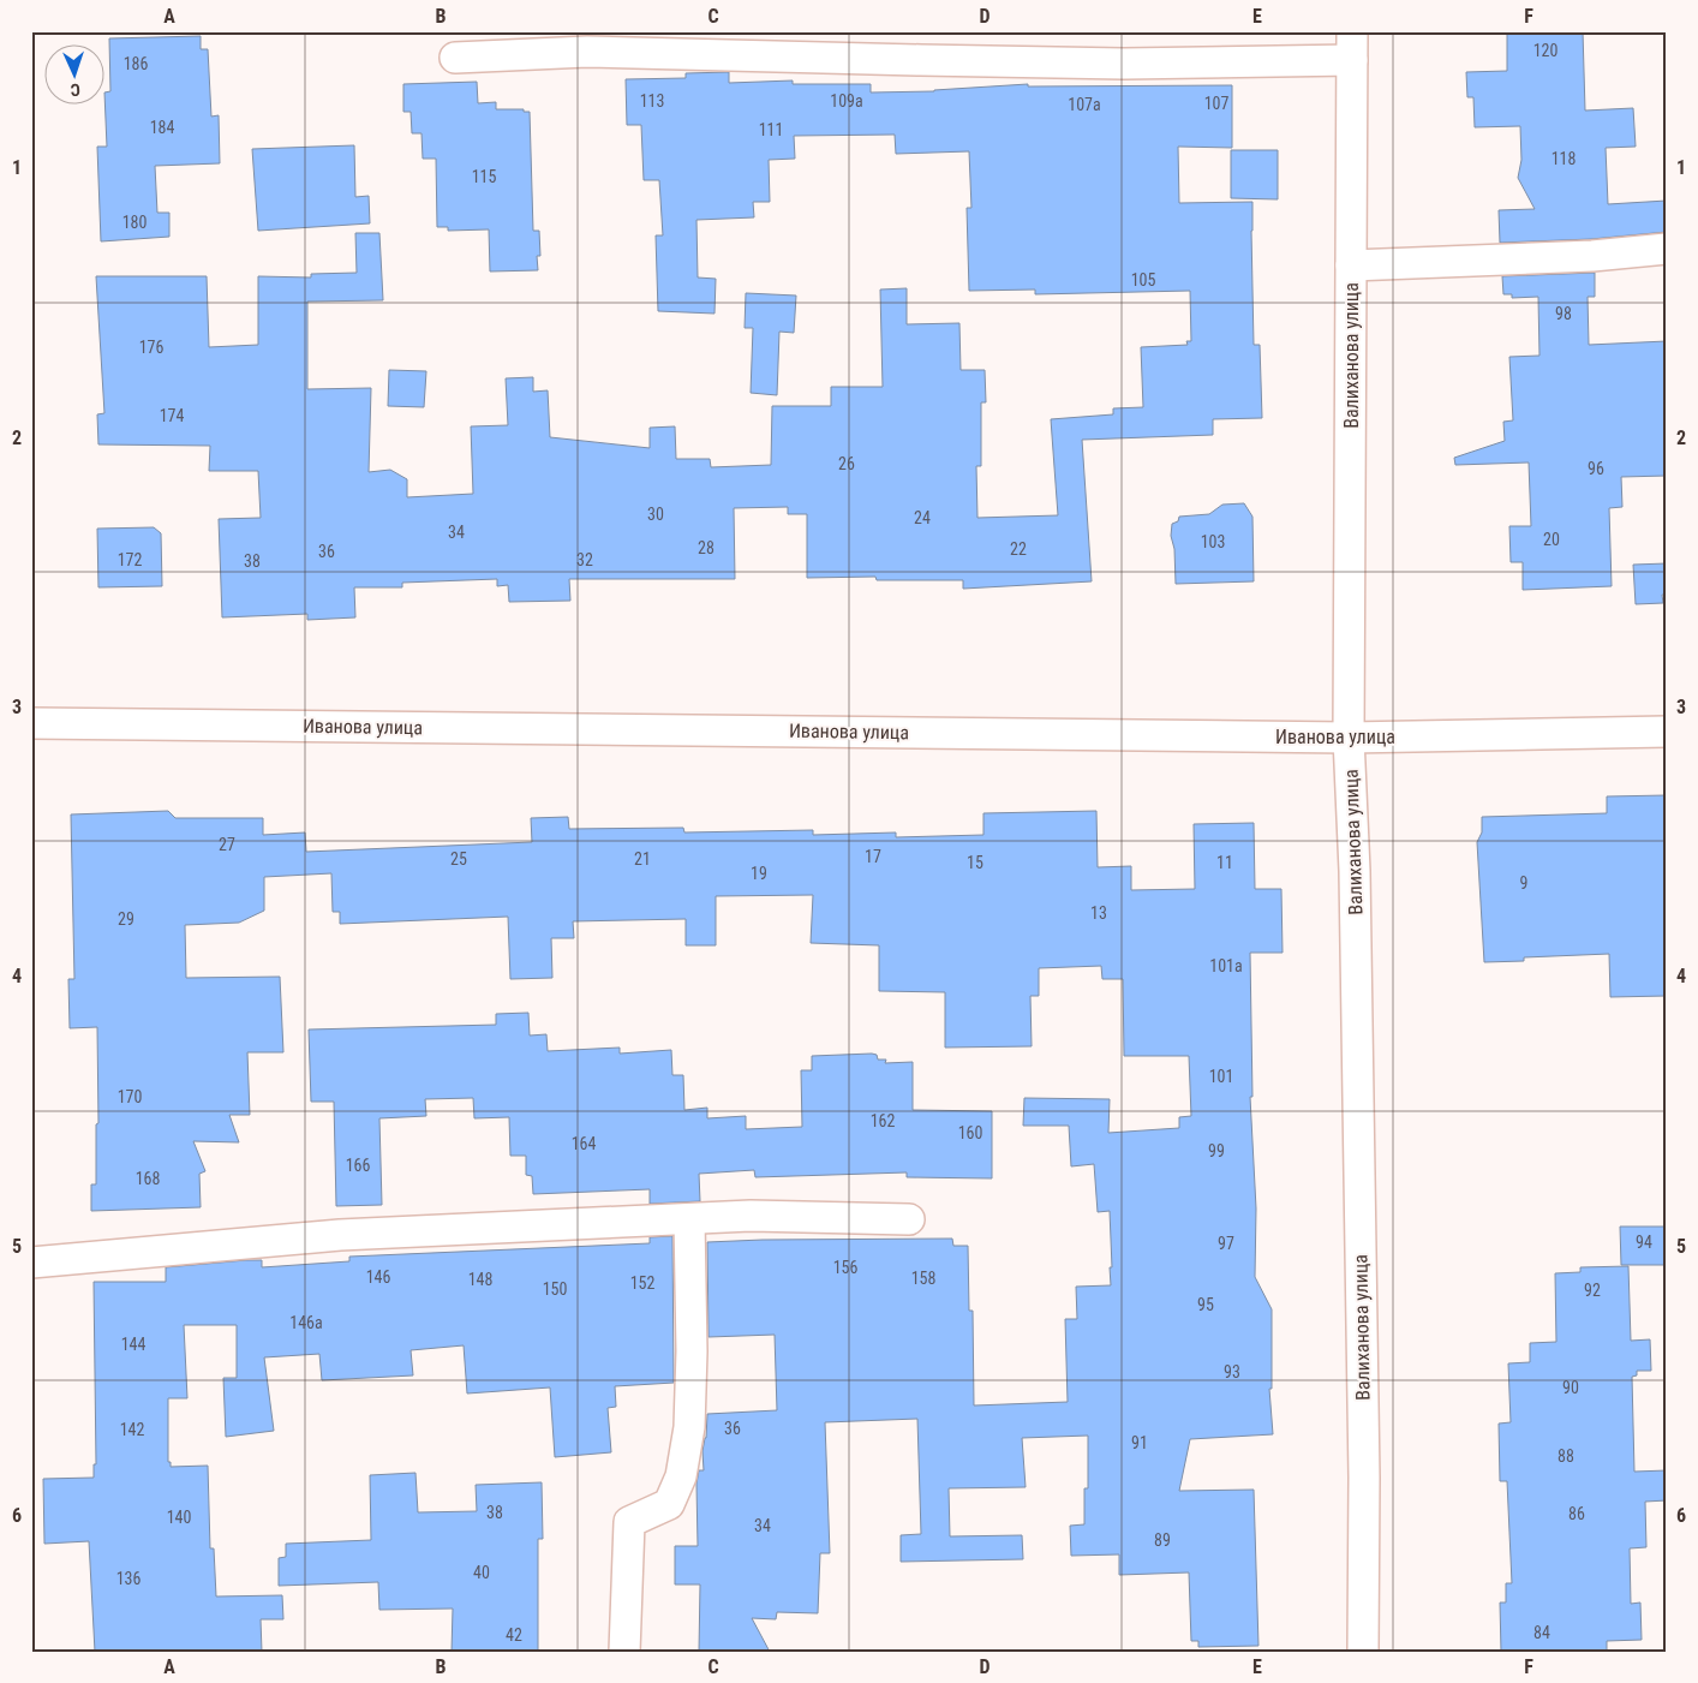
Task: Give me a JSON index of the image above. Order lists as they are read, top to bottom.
{
  "streets": {
    "street": ["Валиханова улица", "Иванова улица"]
  },
  "crossings": [
    ["Валиханова улица", "Иванова улица"]
  ],
  "house_numbers": [
    "120",
    "186",
    "113",
    "109а",
    "107",
    "107а",
    "184",
    "111",
    "118",
    "115",
    "180",
    "105",
    "98",
    "176",
    "174",
    "26",
    "96",
    "30",
    "24",
    "34",
    "20",
    "103",
    "28",
    "22",
    "36",
    "172",
    "32",
    "38",
    "27",
    "17",
    "25",
    "21",
    "15",
    "11",
    "19",
    "9",
    "13",
    "29",
    "101а",
    "101",
    "170",
    "162",
    "160",
    "164",
    "99",
    "166",
    "168",
    "94",
    "97",
    "156",
    "146",
    "158",
    "148",
    "152",
    "150",
    "92",
    "95",
    "146а",
    "144",
    "93",
    "90",
    "36",
    "142",
    "91",
    "88",
    "38",
    "86",
    "140",
    "34",
    "89",
    "40",
    "136",
    "84",
    "42"
  ],
  "north": "bottom",
  "grid": {
    "columns": [
      "A",
      "B",
      "C",
      "D",
      "E",
      "F"
    ],
    "rows": [
      "1",
      "2",
      "3",
      "4",
      "5",
      "6"
    ]
  }
}
